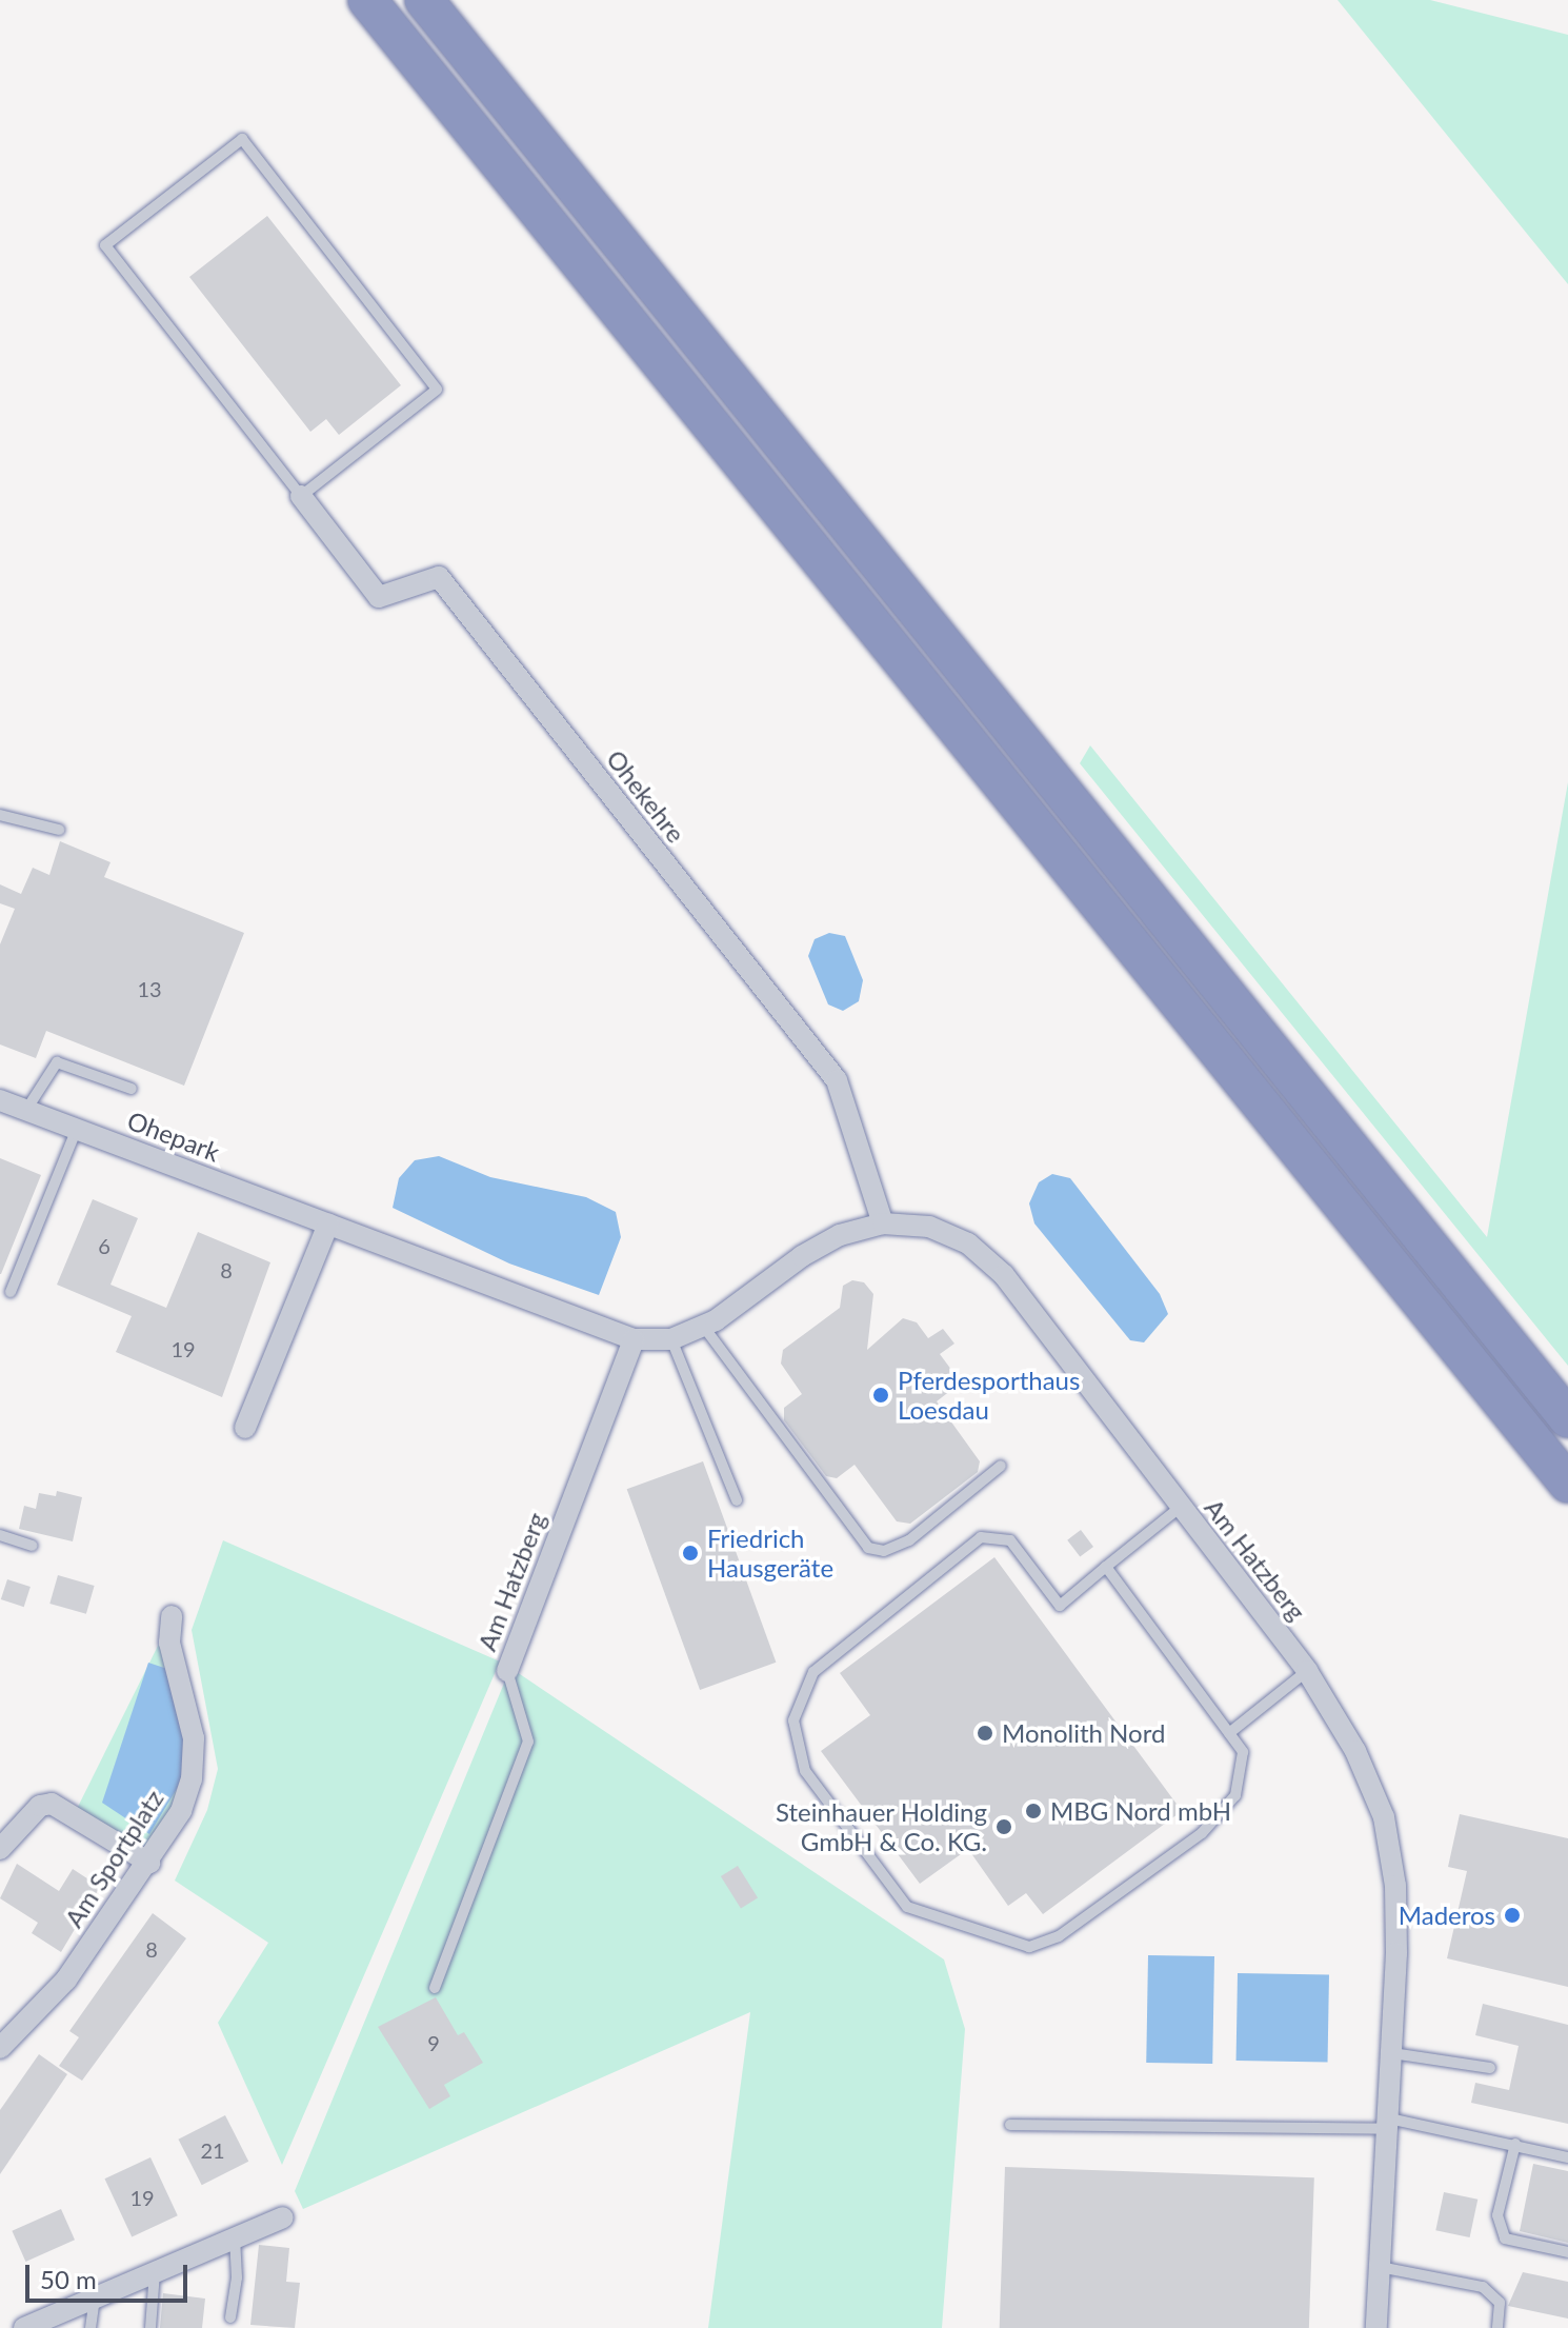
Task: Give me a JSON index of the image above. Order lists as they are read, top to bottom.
{
  "streets": {
    "street": [
      "Ohekehre",
      "Ohepark",
      "Am Hatzberg",
      "Am Sportplatz"
    ]
  },
  "crossings": [
    ["Ohekehre", "Am Hatzberg"],
    ["Ohepark", "Am Hatzberg"]
  ],
  "places": [
    "Pferdesporthaus Loesdau",
    "Friedrich Hausgeräte",
    "Monolith Nord",
    "MBG Nord mbH",
    "Steinhauer Holding GmbH & Co. KG.",
    "Maderos"
  ],
  "house_numbers": [
    "13",
    "6",
    "8",
    "19",
    "8",
    "9",
    "21",
    "19"
  ],
  "scale_bar": "50 m"
}
